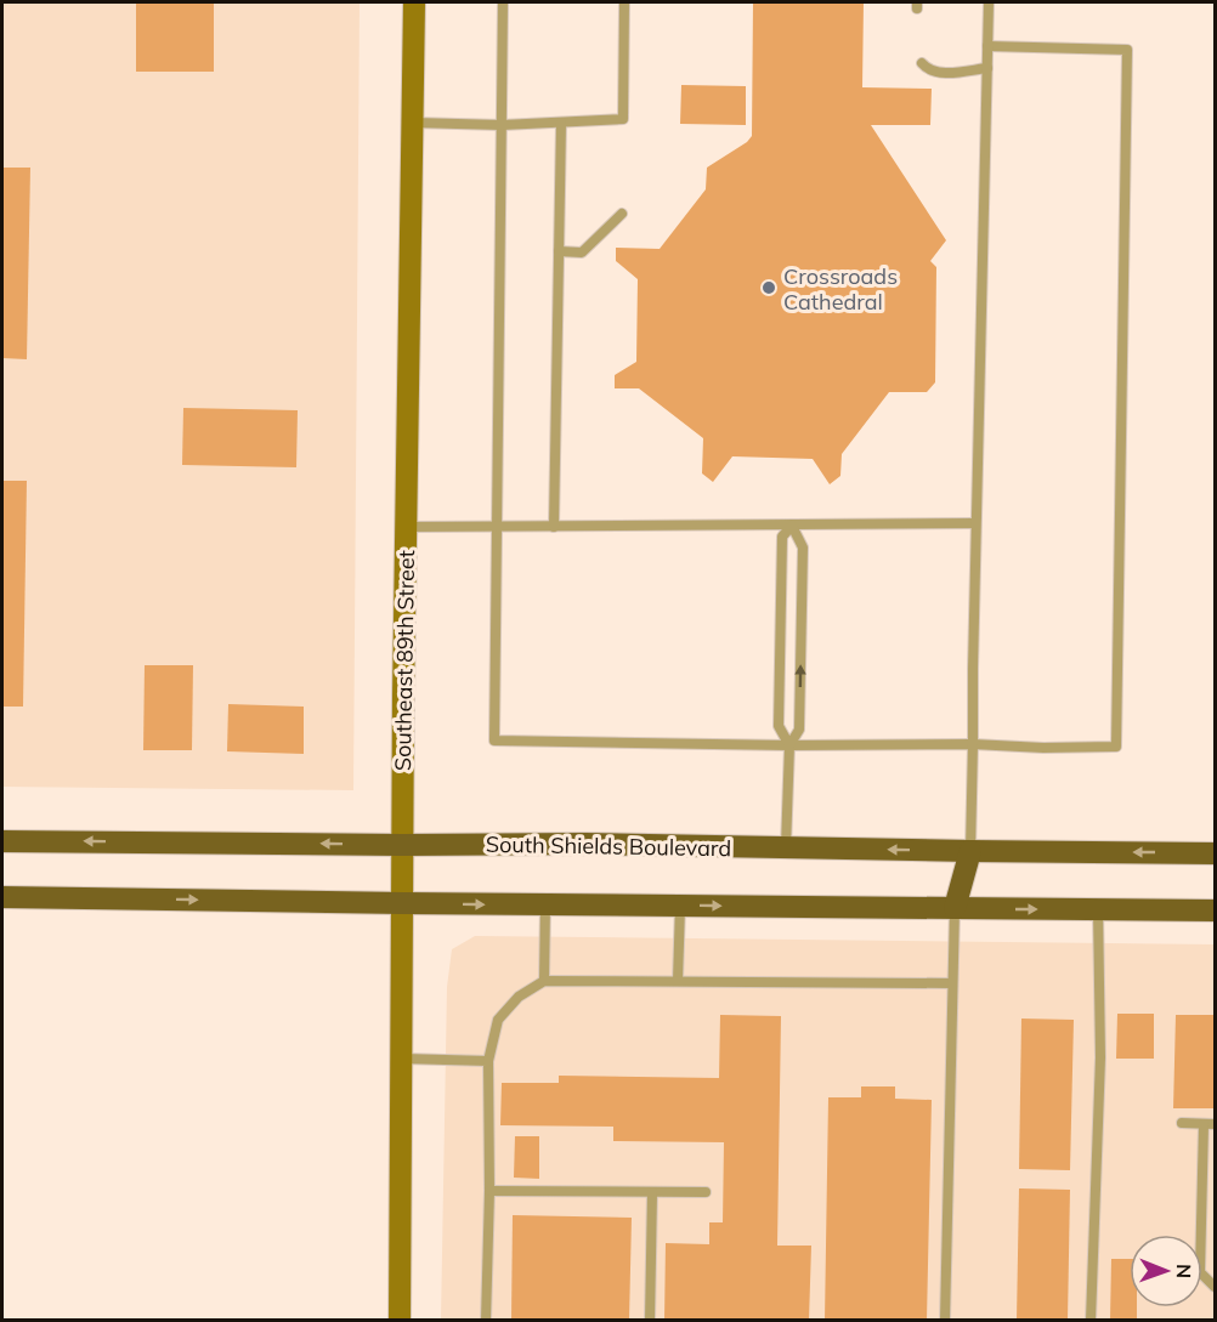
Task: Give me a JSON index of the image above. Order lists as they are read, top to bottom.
{
  "streets": {
    "main road": ["Southeast 89th Street", "South Shields Boulevard"]
  },
  "crossings": [
    ["Southeast 89th Street", "South Shields Boulevard"]
  ],
  "places": ["Crossroads Cathedral"],
  "north": "right"
}
